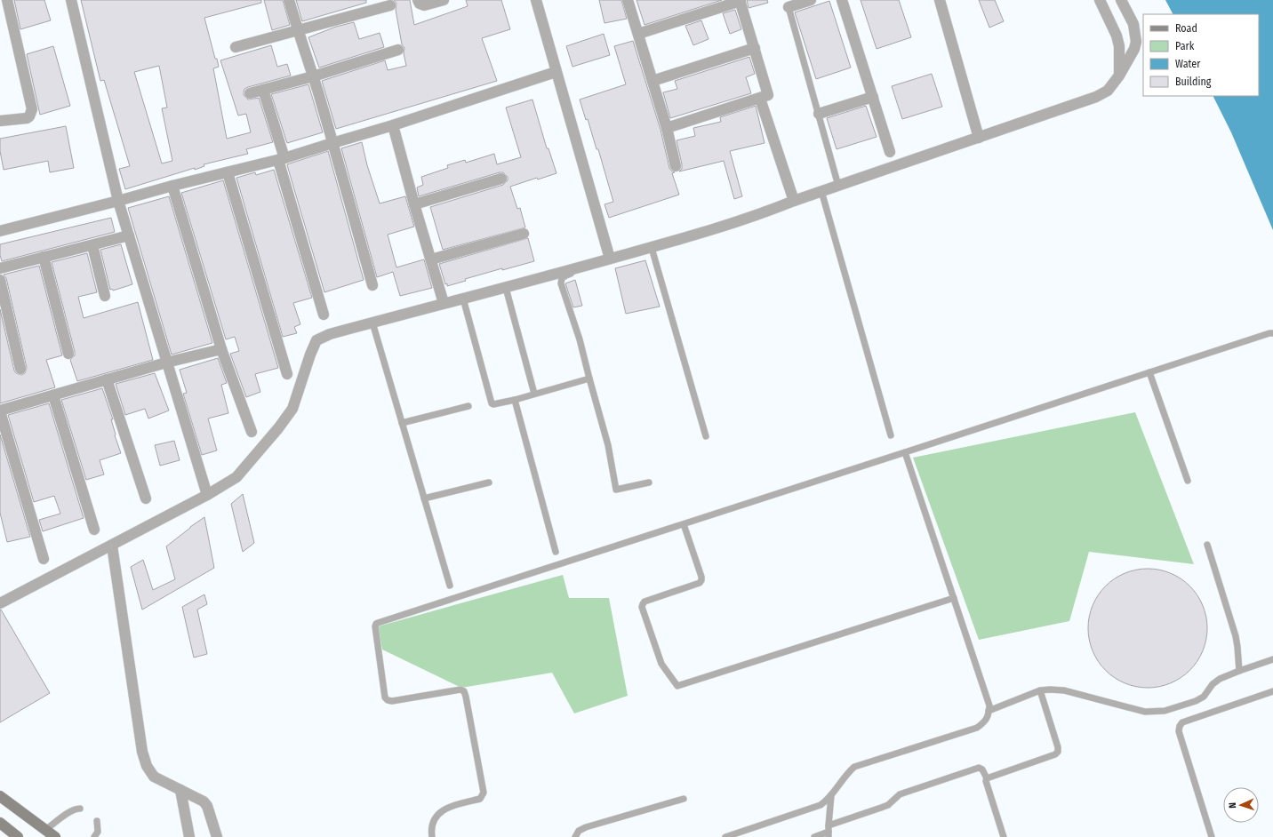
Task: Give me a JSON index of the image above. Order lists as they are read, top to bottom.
{
  "legend": [
    "Road",
    "Park",
    "Water",
    "Building"
  ],
  "north": "left"
}
